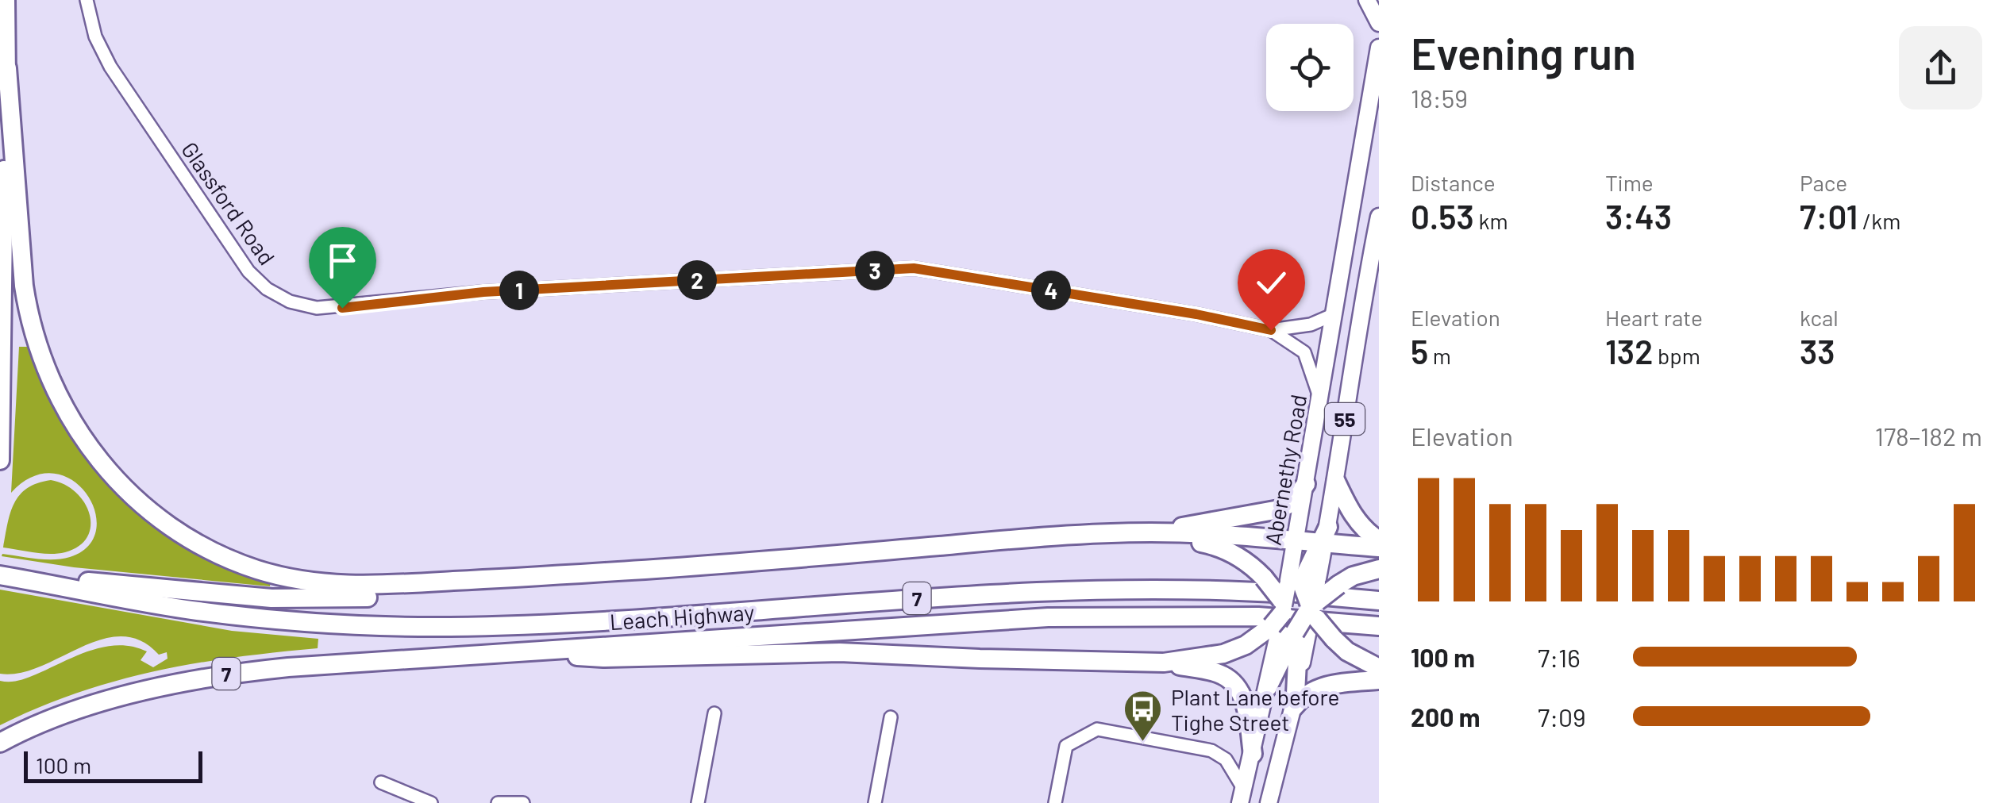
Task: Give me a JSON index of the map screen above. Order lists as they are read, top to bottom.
{
  "streets": {
    "highway": ["7", "Leach Highway"],
    "main road": ["55", "Abernethy Road"],
    "street": ["Glassford Road"]
  },
  "crossings": [
    ["Glassford Road", "Abernethy Road"],
    ["55", "7"],
    ["7", "Leach Highway"]
  ],
  "places": {
    "bus stop": ["Plant Lane before Tighe Street"]
  },
  "scale_bar": "100 m",
  "page": {
    "heading": ["Evening run", "18:59"],
    "stats": [
      ["Distance", "0.53 km"],
      ["Time", "3:43"],
      ["Pace", "7:01 /km"],
      ["Elevation", "5 m"],
      ["Heart rate", "132 bpm"],
      ["kcal", "33"]
    ],
    "pins": [
      "3",
      "2",
      "1",
      "4"
    ],
    "chart": ["Elevation", "178–182 m"],
    "list": [
      {
        "name": "100 m",
        "note": "7:16"
      },
      {
        "name": "200 m",
        "note": "7:09"
      }
    ],
    "scale": "100 m"
  }
}
